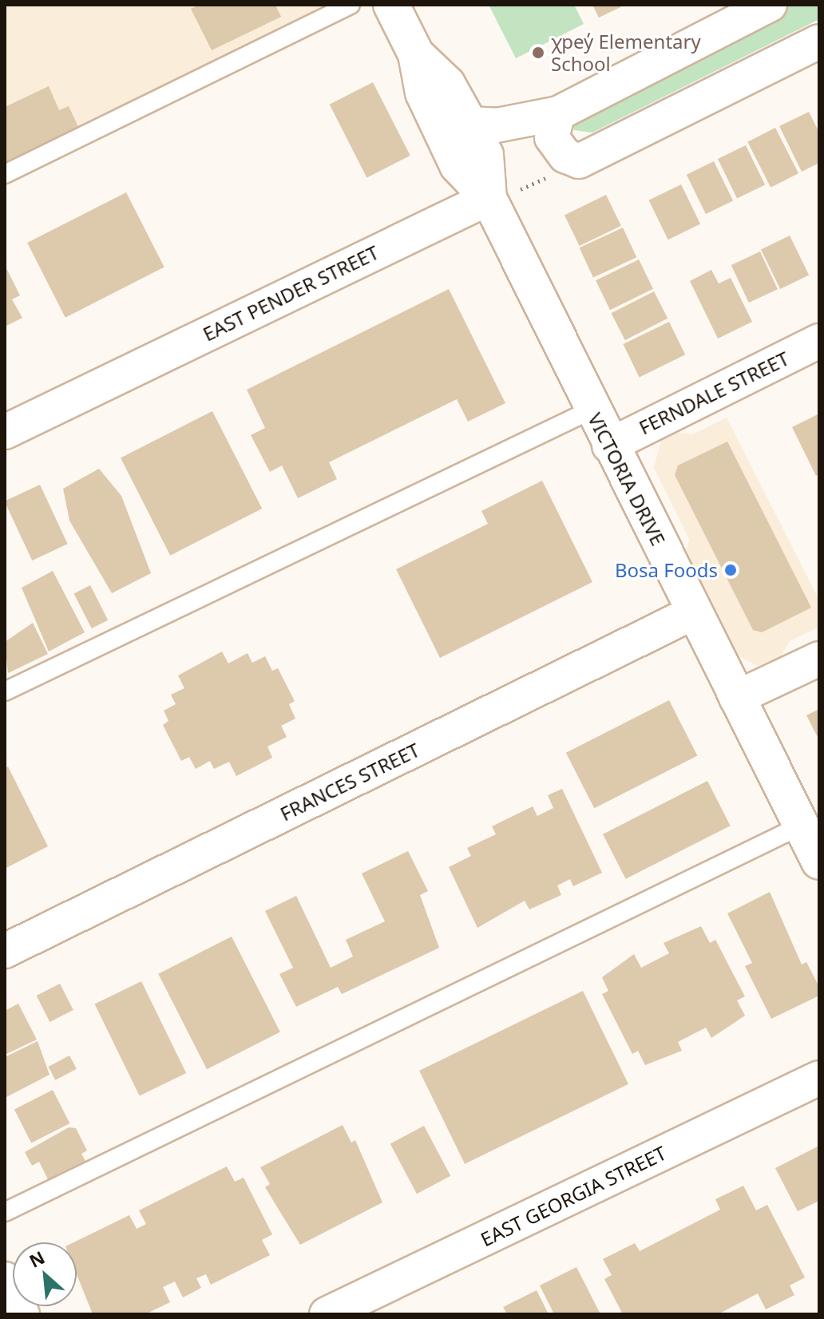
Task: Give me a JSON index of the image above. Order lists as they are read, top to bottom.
{
  "streets": {
    "street": [
      "EAST PENDER STREET",
      "FERNDALE STREET",
      "VICTORIA DRIVE",
      "FRANCES STREET",
      "EAST GEORGIA STREET"
    ]
  },
  "crossings": [
    ["EAST PENDER STREET", "VICTORIA DRIVE"],
    ["FERNDALE STREET", "VICTORIA DRIVE"],
    ["VICTORIA DRIVE", "FRANCES STREET"]
  ],
  "places": ["ꭓpey̓ Elementary School", "Bosa Foods"],
  "north": "top left"
}
